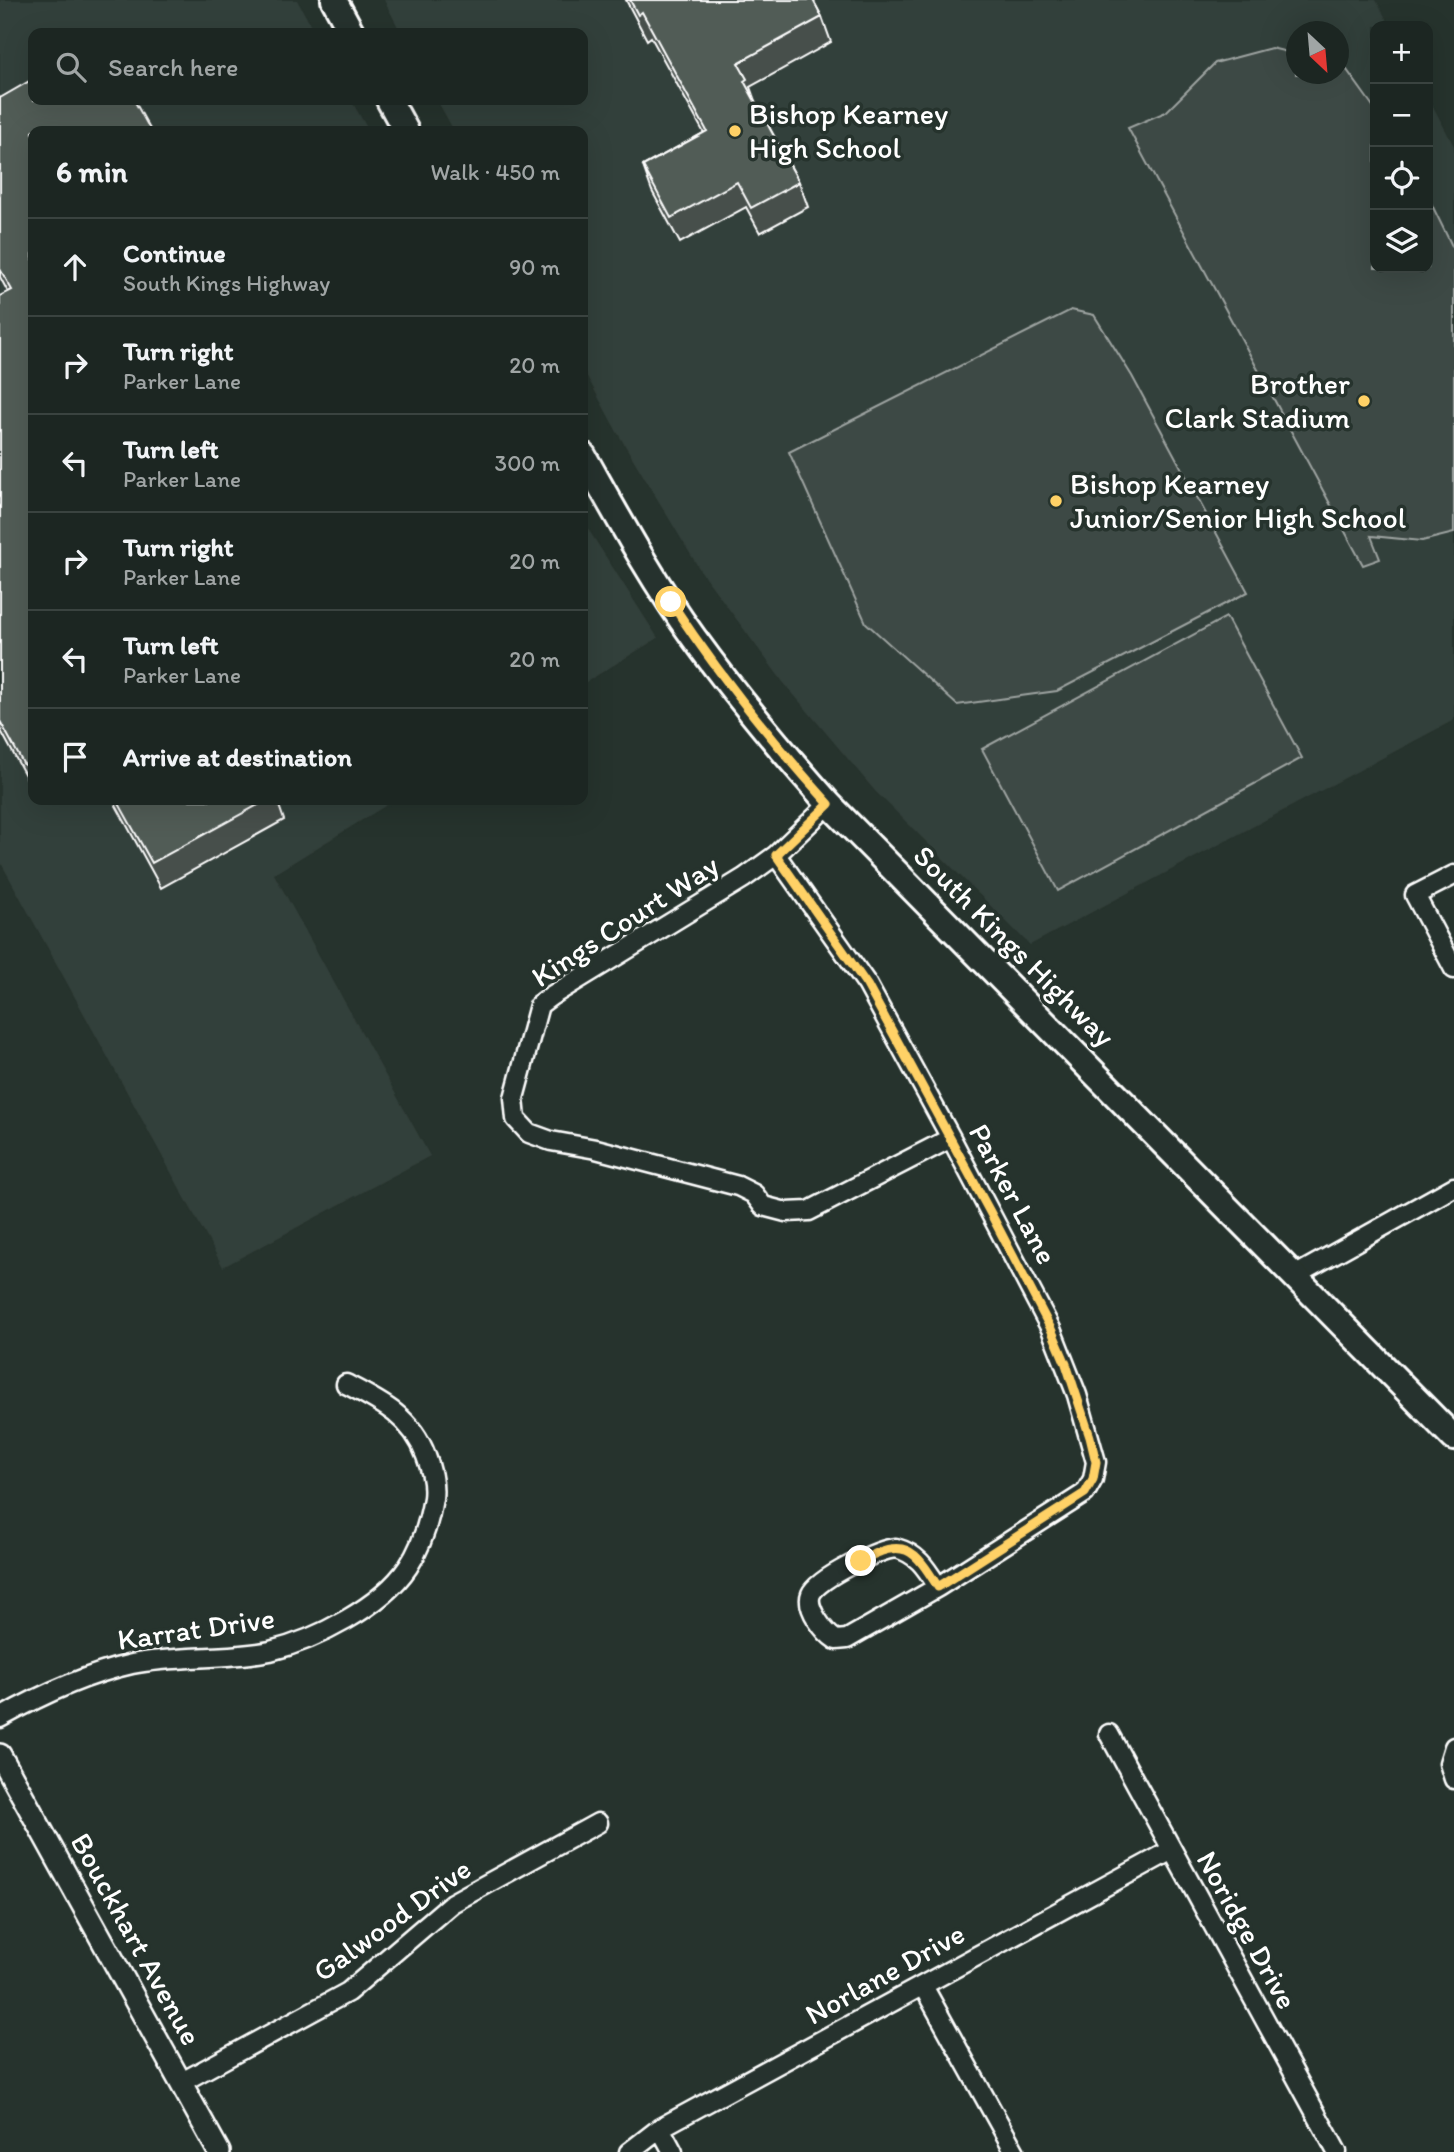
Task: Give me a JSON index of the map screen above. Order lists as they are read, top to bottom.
{
  "streets": {
    "main road": ["South Kings Highway"],
    "street": [
      "Kings Court Way",
      "Parker Lane",
      "Karrat Drive",
      "Galwood Drive",
      "Noridge Drive",
      "Bouckhart Avenue",
      "Norlane Drive"
    ]
  },
  "crossings": [
    ["Kings Court Way", "Parker Lane"],
    ["Galwood Drive", "Bouckhart Avenue"],
    ["Noridge Drive", "Norlane Drive"]
  ],
  "places": ["Bishop Kearney High School", "Brother Clark Stadium", "Bishop Kearney Junior/Senior High School"],
  "north": "bottom right",
  "page": {
    "map_buttons": ["+", "−"],
    "search": "Search here",
    "heading": ["6 min", "Walk · 450 m"],
    "list": [
      ["Continue", "South Kings Highway", "90 m"],
      ["Turn right", "Parker Lane", "20 m"],
      ["Turn left", "Parker Lane", "300 m"],
      ["Turn right", "Parker Lane", "20 m"],
      ["Turn left", "Parker Lane", "20 m"],
      "Arrive at destination"
    ]
  }
}
